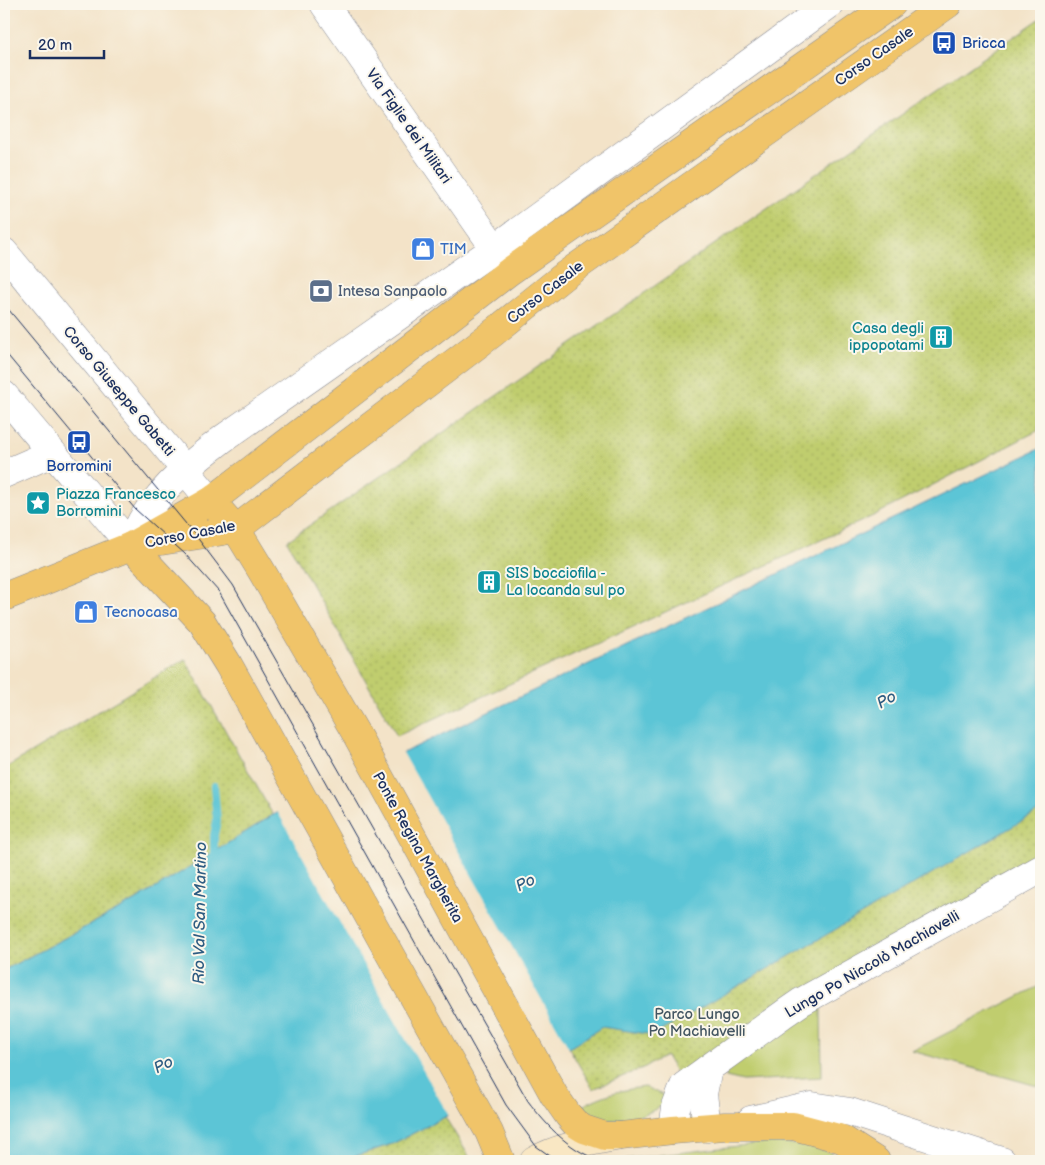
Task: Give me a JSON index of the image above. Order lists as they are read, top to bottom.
{
  "streets": {
    "main road": ["Corso Casale", "Corso Giuseppe Gabetti", "Ponte Regina Margherita"],
    "street": ["Via Figlie dei Militari", "Lungo Po Niccolò Machiavelli"]
  },
  "crossings": [
    ["Corso Casale", "Via Figlie dei Militari"],
    ["Corso Casale", "Corso Giuseppe Gabetti"],
    ["Corso Casale", "Ponte Regina Margherita"],
    ["Corso Giuseppe Gabetti", "Ponte Regina Margherita"],
    ["Ponte Regina Margherita", "Lungo Po Niccolò Machiavelli"]
  ],
  "water": ["Po", "Rio Val San Martino"],
  "parks": ["Parco Lungo Po Machiavelli"],
  "places": {
    "bus stop": ["Bricca", "Borromini"],
    "shop": ["TIM", "Tecnocasa"],
    "bank": ["Intesa Sanpaolo"],
    "building": ["Casa degli ippopotami", "SIS bocciofila - La locanda sul po"],
    "place": ["Piazza Francesco Borromini"]
  },
  "scale_bar": "20 m"
}
